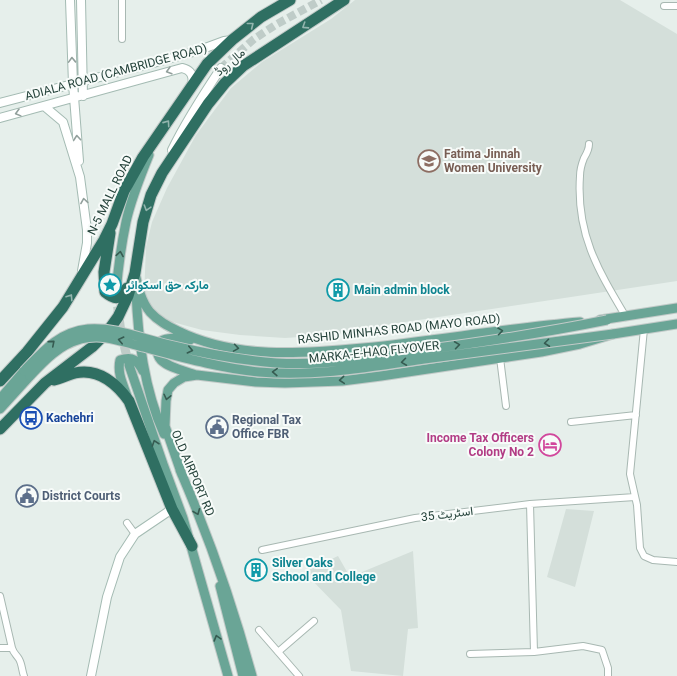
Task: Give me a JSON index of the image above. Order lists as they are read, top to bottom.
{
  "streets": {
    "highway": ["مال روڈ", "N-5 MALL ROAD"],
    "main road": [
      "ADIALA ROAD (CAMBRIDGE ROAD)",
      "RASHID MINHAS ROAD (MAYO ROAD)",
      "MARKA-E-HAQ FLYOVER",
      "OLD AIRPORT RD"
    ],
    "street": ["اسٹریٹ 35"]
  },
  "crossings": [
    ["مال روڈ", "RASHID MINHAS ROAD (MAYO ROAD)"],
    ["مال روڈ", "OLD AIRPORT RD"],
    ["ADIALA ROAD (CAMBRIDGE ROAD)", "N-5 MALL ROAD"],
    ["RASHID MINHAS ROAD (MAYO ROAD)", "MARKA-E-HAQ FLYOVER"],
    ["RASHID MINHAS ROAD (MAYO ROAD)", "OLD AIRPORT RD"]
  ],
  "one_way": ["مال روڈ"],
  "places": {
    "school or university": ["Fatima Jinnah Women University"],
    "place": ["مارکہ حق اسکوائر"],
    "building": ["Main admin block", "Silver Oaks School and College"],
    "bus stop": ["Kachehri"],
    "public building": ["Regional Tax Office FBR", "District Courts"],
    "hotel": ["Income Tax Officers Colony No 2"]
  }
}
